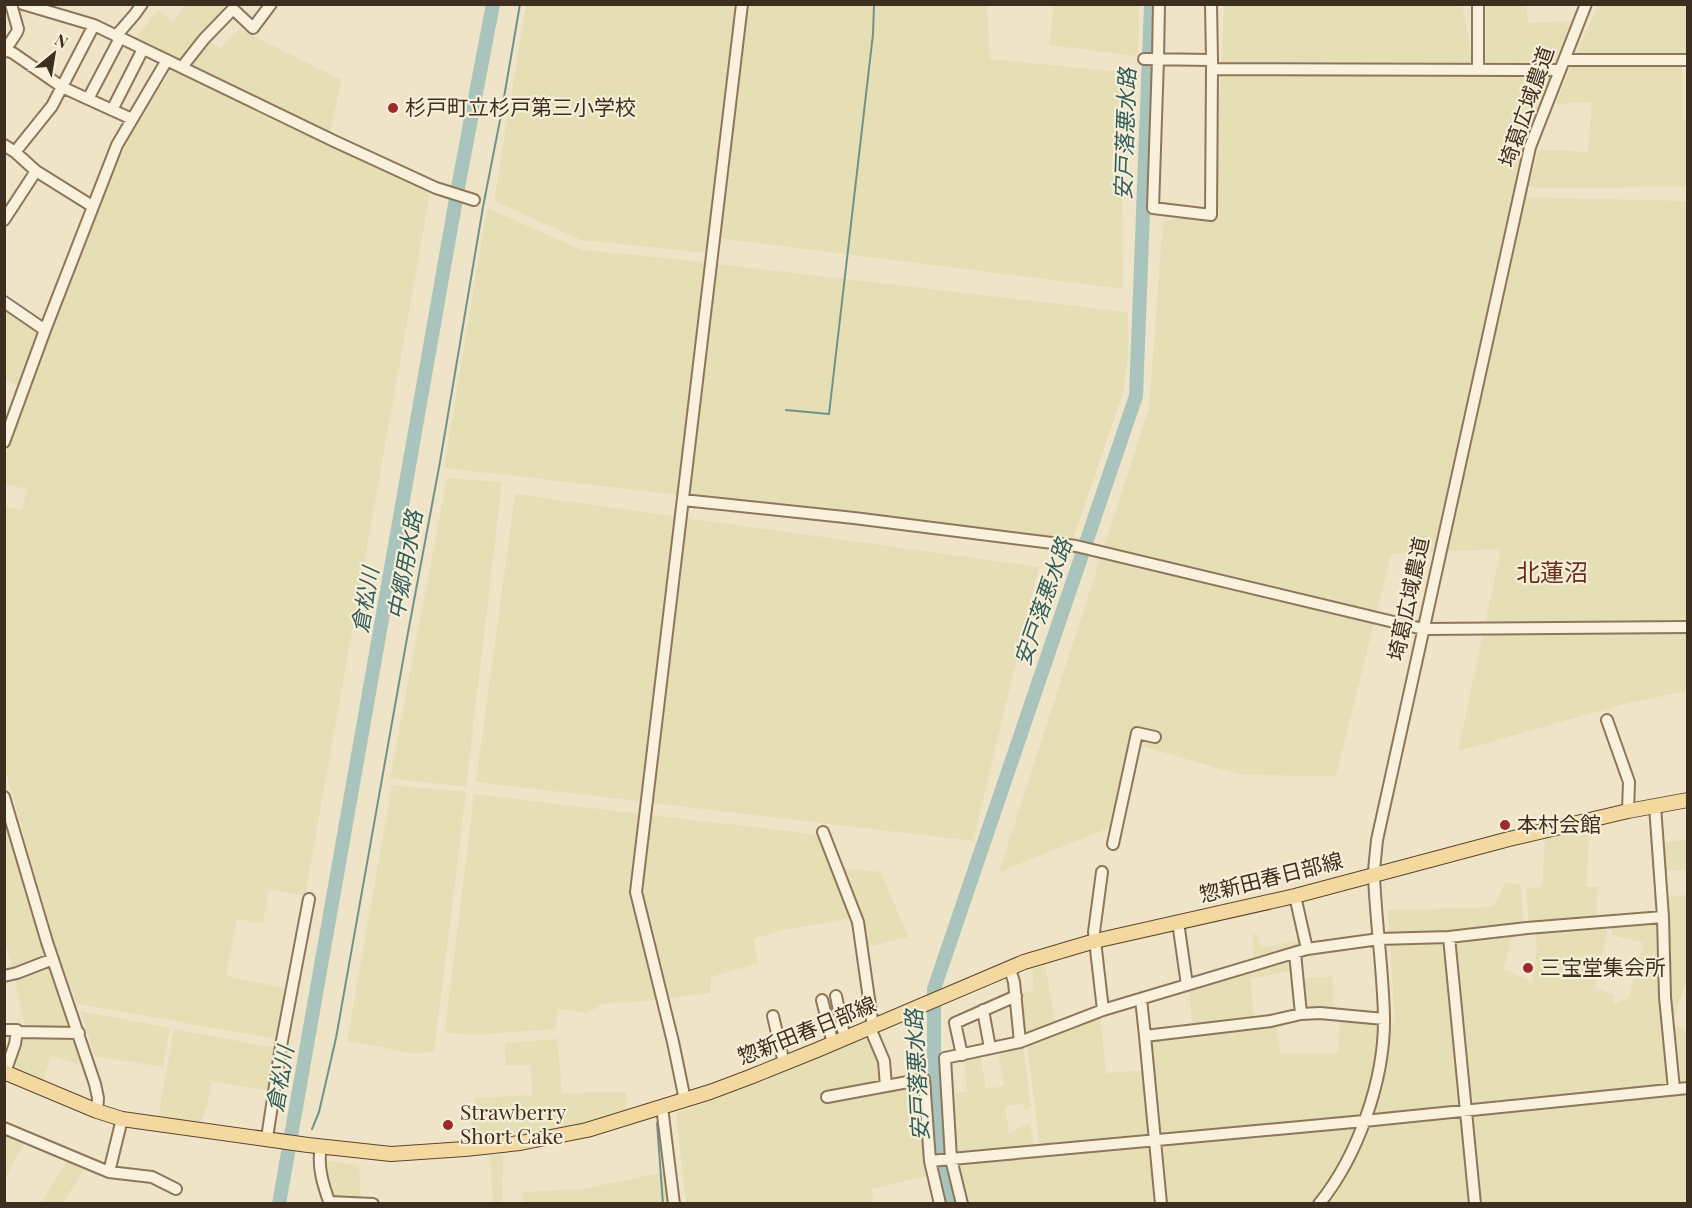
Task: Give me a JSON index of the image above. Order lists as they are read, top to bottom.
{
  "streets": {
    "main road": ["惣新田春日部線"],
    "street": ["埼葛広域農道"]
  },
  "crossings": [
    ["埼葛広域農道", "惣新田春日部線"]
  ],
  "districts": ["北蓮沼"],
  "water": ["安戸落悪水路", "中郷用水路", "倉松川"],
  "places": [
    "杉戸町立杉戸第三小学校",
    "本村会館",
    "三宝堂集会所",
    "Strawberry Short Cake"
  ],
  "north": "top right"
}
